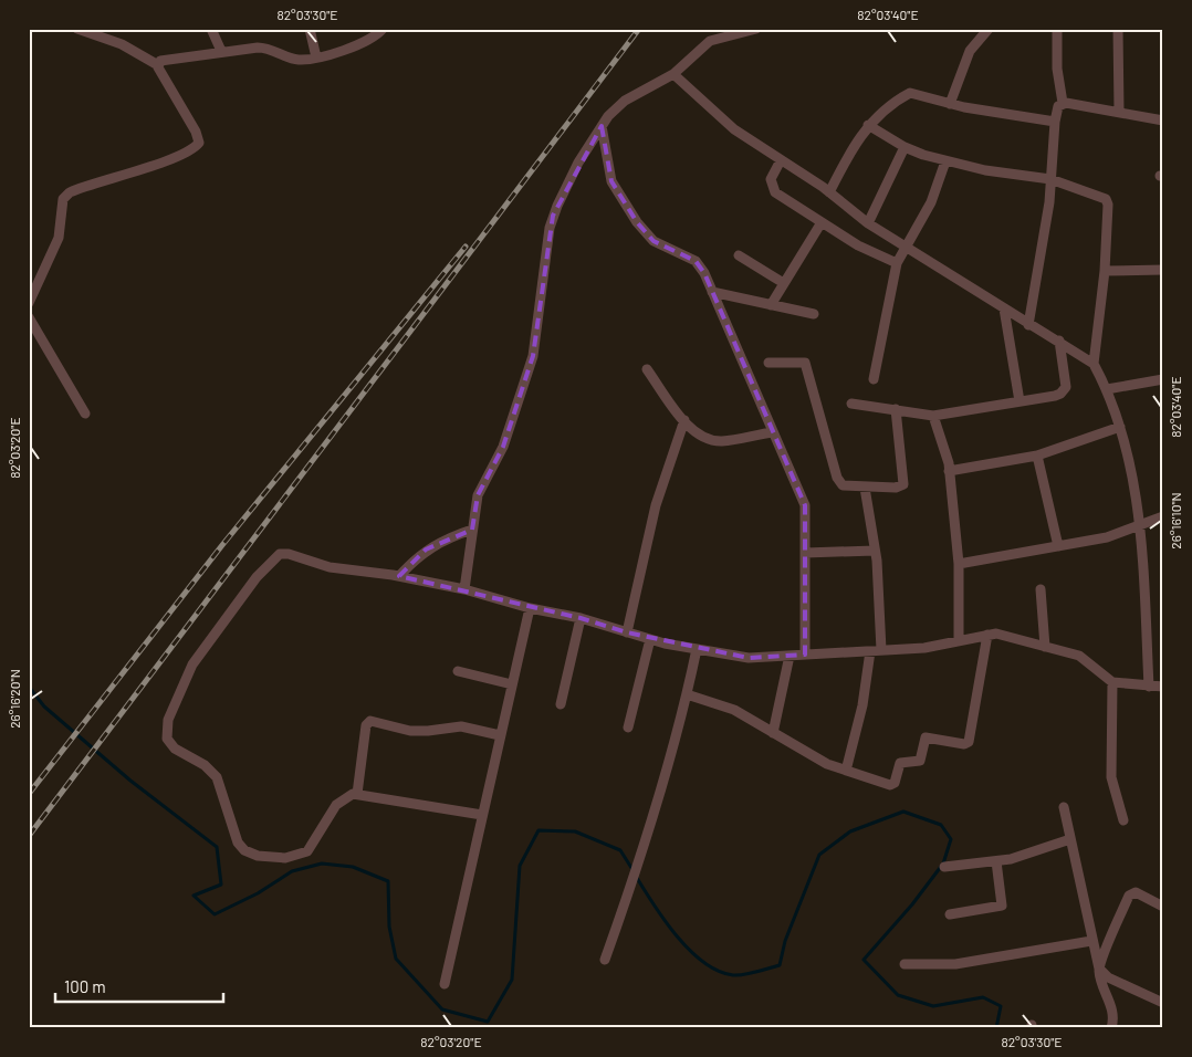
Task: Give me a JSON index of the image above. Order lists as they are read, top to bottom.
{
  "scale_bar": "100 m",
  "coordinates": [
    "82°03'30\"E",
    "82°03'40\"E",
    "82°03'20\"E",
    "26°16'10\"N",
    "26°16'20\"N"
  ]
}
